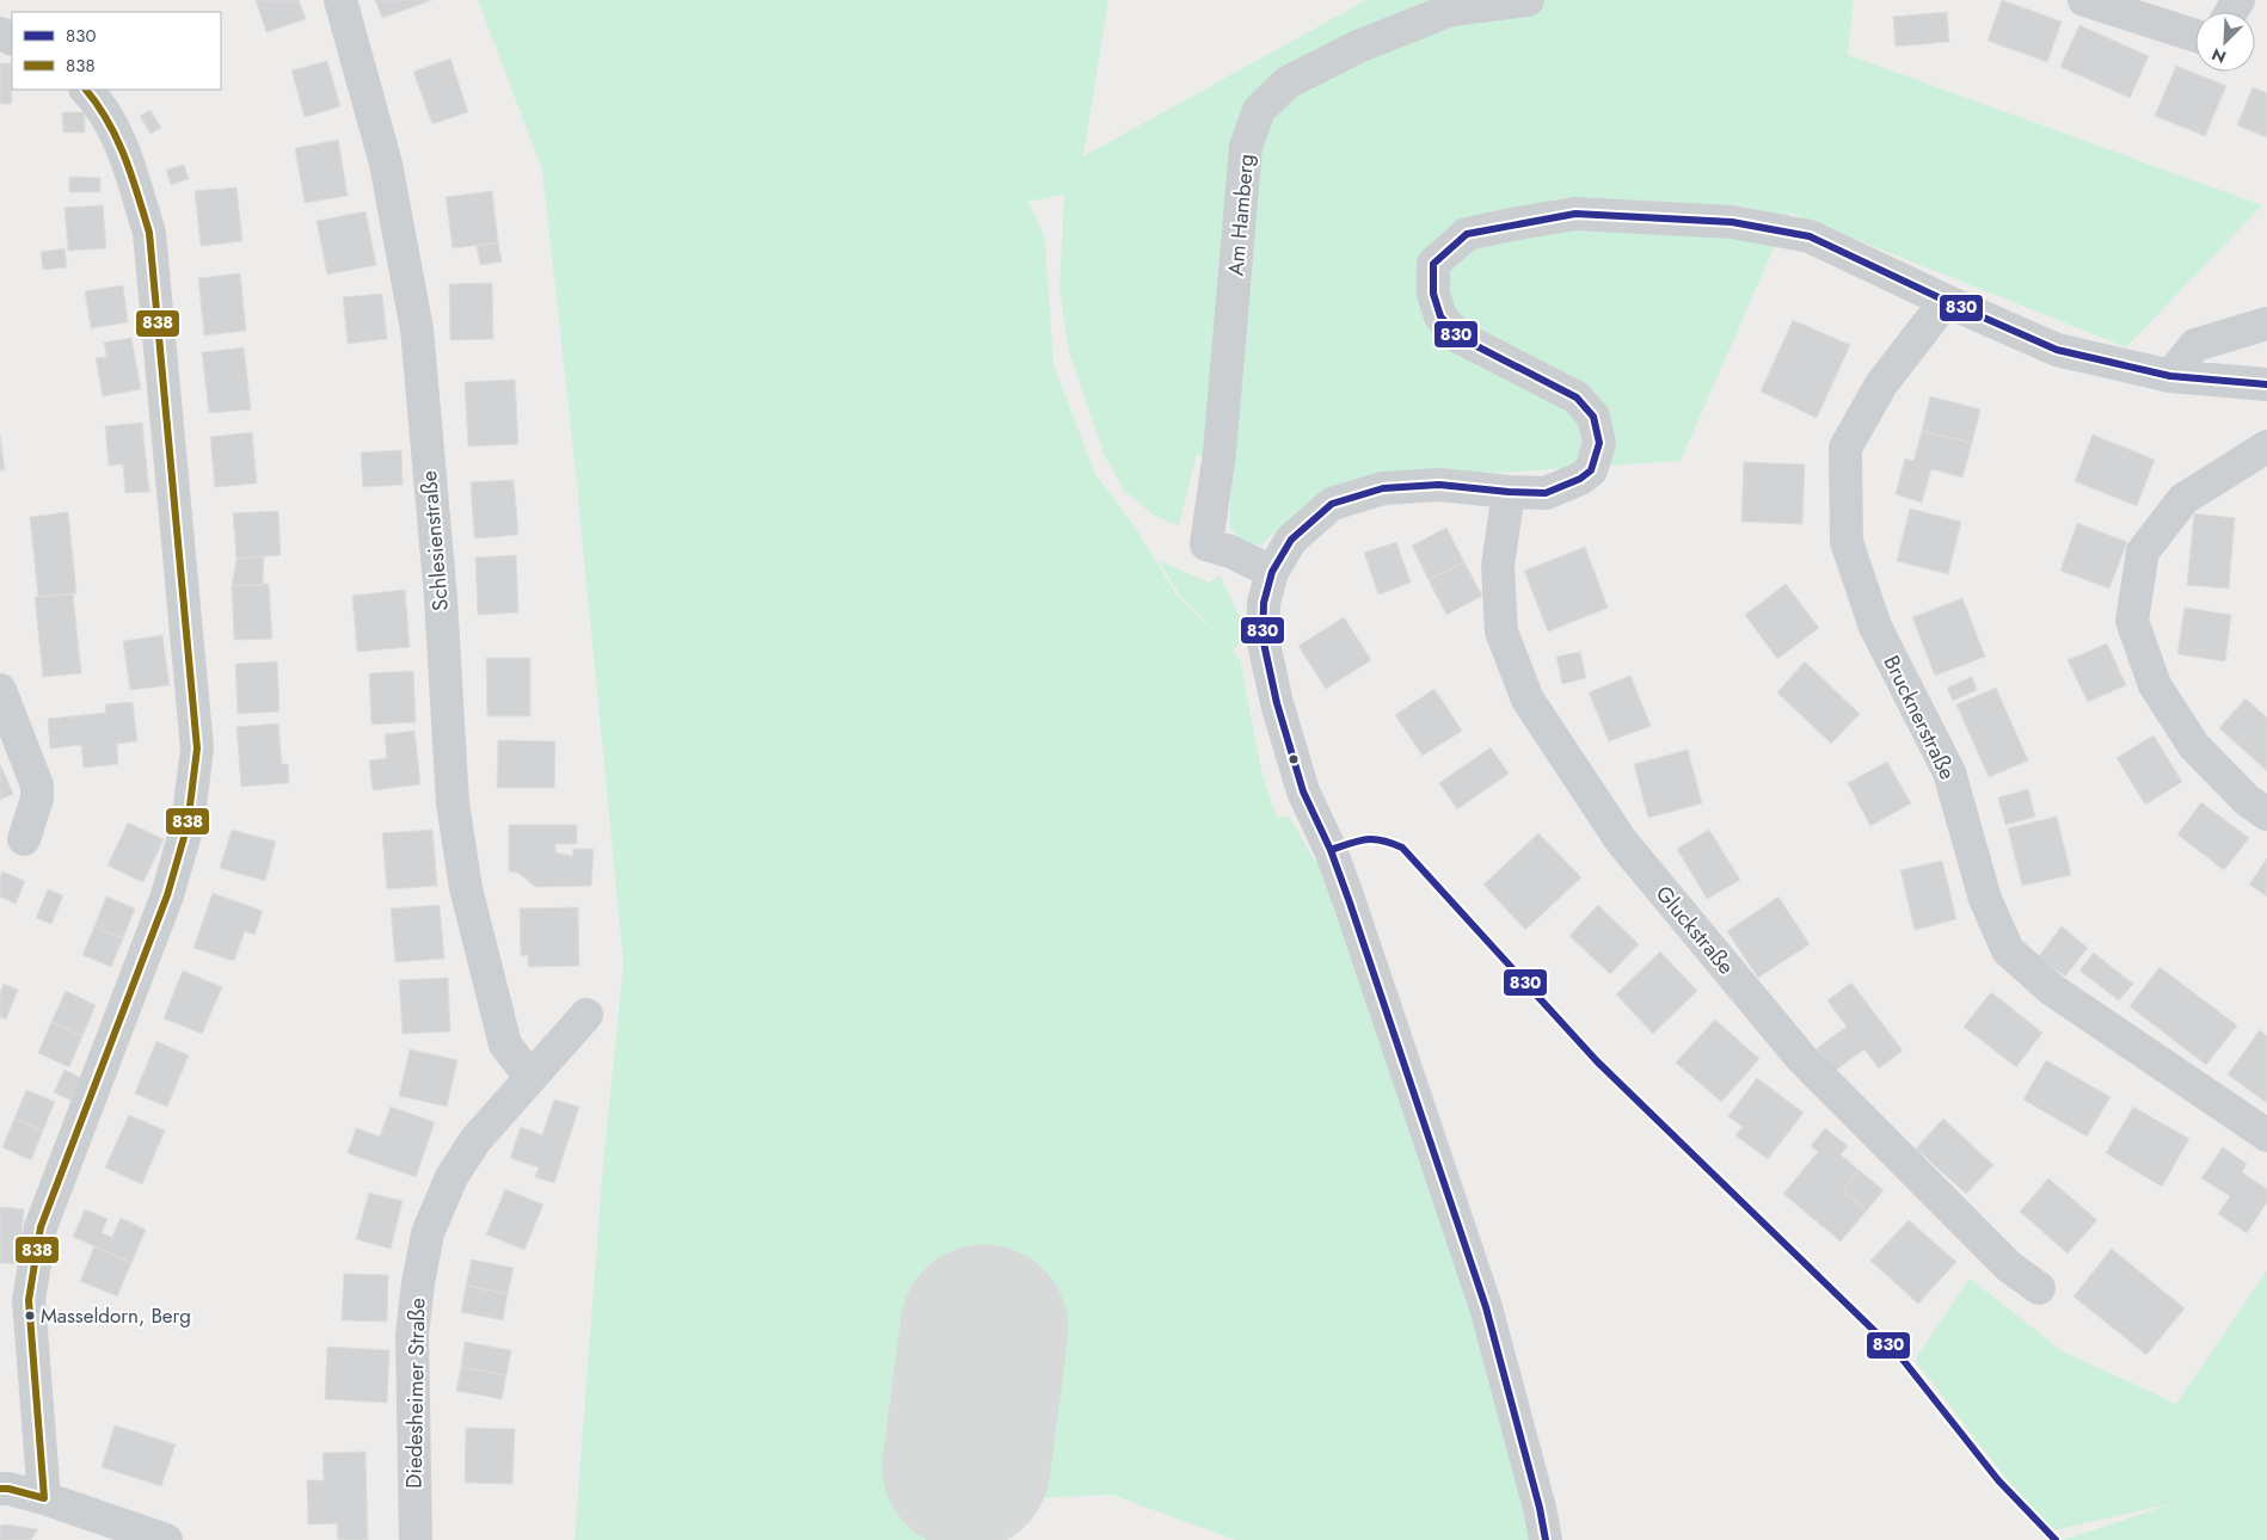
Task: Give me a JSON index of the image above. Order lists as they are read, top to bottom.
{
  "streets": {
    "street": [
      "Am Hamberg",
      "Schlesienstraße",
      "Brucknerstraße",
      "Gluckstraße",
      "Diedesheimer Straße"
    ]
  },
  "crossings": [
    ["Schlesienstraße", "Diedesheimer Straße"]
  ],
  "places": ["Masseldorn, Berg"],
  "lines": ["transit line 838", "transit line 830"],
  "legend": ["830", "838"],
  "north": "bottom left"
}
